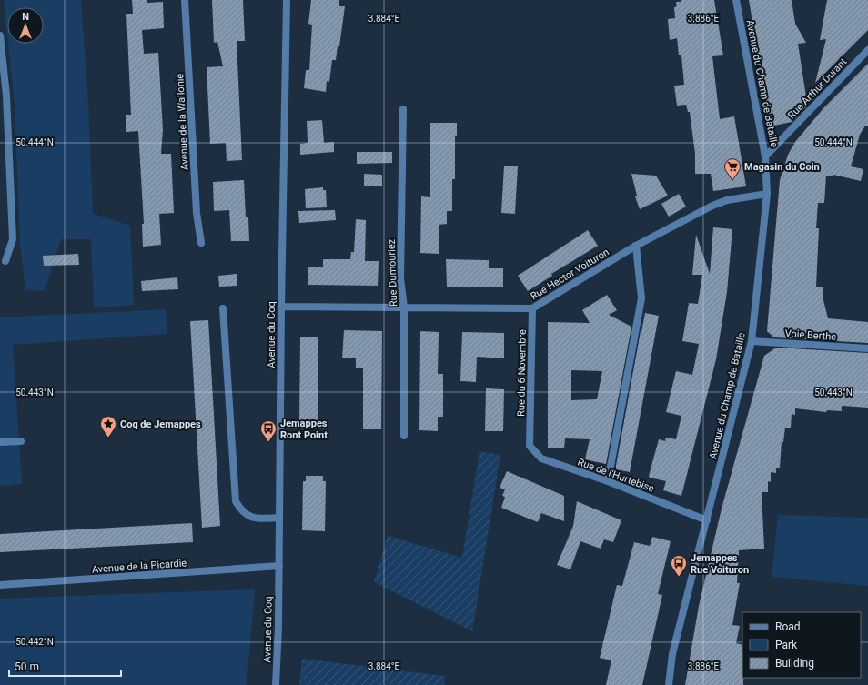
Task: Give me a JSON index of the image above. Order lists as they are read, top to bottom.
{
  "streets": {
    "street": [
      "Avenue du Champ de Bataille",
      "Rue Arthur Durant",
      "Avenue de la Wallonie",
      "Rue Dumouriez",
      "Rue Hector Voituron",
      "Avenue du Coq",
      "Voie Berthe",
      "Rue du 6 Novembre",
      "Rue de l'Hurtebise",
      "Avenue de la Picardie"
    ]
  },
  "crossings": [
    ["Avenue du Champ de Bataille", "Rue Arthur Durant"],
    ["Avenue du Champ de Bataille", "Rue Hector Voituron"],
    ["Avenue du Champ de Bataille", "Voie Berthe"],
    ["Avenue du Champ de Bataille", "Rue de l'Hurtebise"],
    ["Rue Dumouriez", "Rue Hector Voituron"],
    ["Rue Hector Voituron", "Avenue du Coq"],
    ["Rue Hector Voituron", "Rue du 6 Novembre"],
    ["Avenue du Coq", "Avenue de la Picardie"],
    ["Rue du 6 Novembre", "Rue de l'Hurtebise"]
  ],
  "places": {
    "supermarket": ["Magasin du Coin"],
    "place": ["Coq de Jemappes"],
    "bus stop": ["Jemappes Ront Point", "Jemappes Rue Voituron"]
  },
  "legend": ["Road", "Park", "Building"],
  "scale_bar": "50 m",
  "north": "top",
  "coordinates": [
    "3.884°E",
    "3.886°E",
    "50.444°N",
    "50.443°N",
    "50.442°N"
  ]
}
